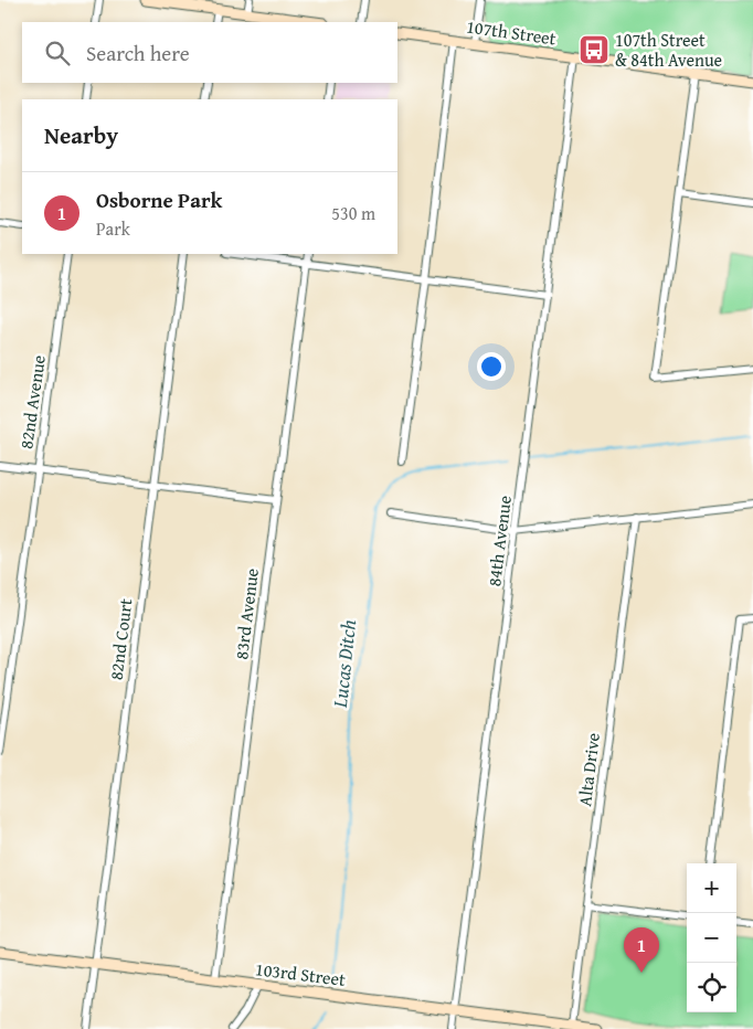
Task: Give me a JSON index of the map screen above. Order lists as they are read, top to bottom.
{
  "streets": {
    "street": [
      "107th Street",
      "82nd Avenue",
      "84th Avenue",
      "83rd Avenue",
      "82nd Court",
      "Alta Drive",
      "103rd Street"
    ]
  },
  "crossings": [
    ["107th Street", "84th Avenue"],
    ["84th Avenue", "103rd Street"],
    ["83rd Avenue", "103rd Street"],
    ["82nd Court", "103rd Street"],
    ["Alta Drive", "103rd Street"]
  ],
  "water": ["Lucas Ditch"],
  "places": {
    "bus stop": ["107th Street & 84th Avenue"]
  },
  "page": {
    "search": "Search here",
    "heading": "Nearby",
    "list": [
      {
        "mark": "1",
        "name": "Osborne Park",
        "note": "Park",
        "value": "530 m"
      }
    ],
    "map_buttons": ["+", "−"],
    "pins": "1"
  }
}
